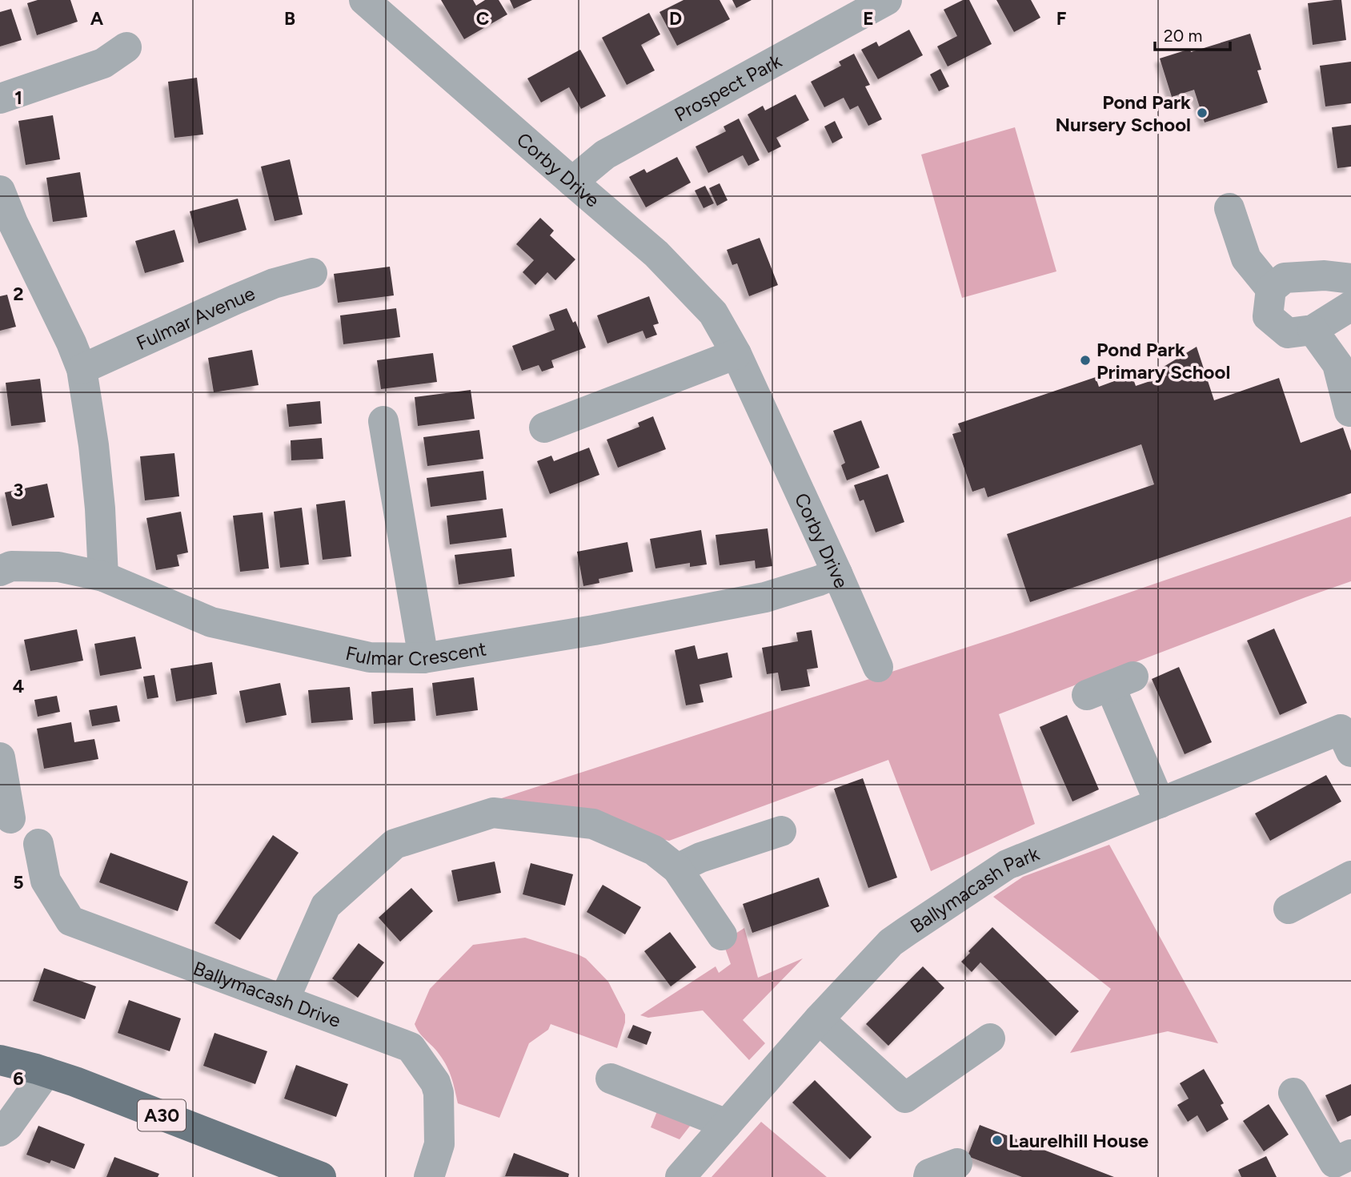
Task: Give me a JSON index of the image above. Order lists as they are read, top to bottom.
{
  "streets": {
    "main road": ["A30"],
    "street": [
      "Prospect Park",
      "Corby Drive",
      "Fulmar Avenue",
      "Fulmar Crescent",
      "Ballymacash Park",
      "Ballymacash Drive"
    ]
  },
  "crossings": [
    ["Prospect Park", "Corby Drive"],
    ["Corby Drive", "Fulmar Crescent"]
  ],
  "places": ["Pond Park Nursery School", "Pond Park Primary School", "Laurelhill House"],
  "scale_bar": "20 m",
  "grid": {
    "columns": [
      "A",
      "B",
      "C",
      "D",
      "E",
      "F"
    ],
    "rows": [
      "1",
      "2",
      "3",
      "4",
      "5",
      "6"
    ]
  }
}
